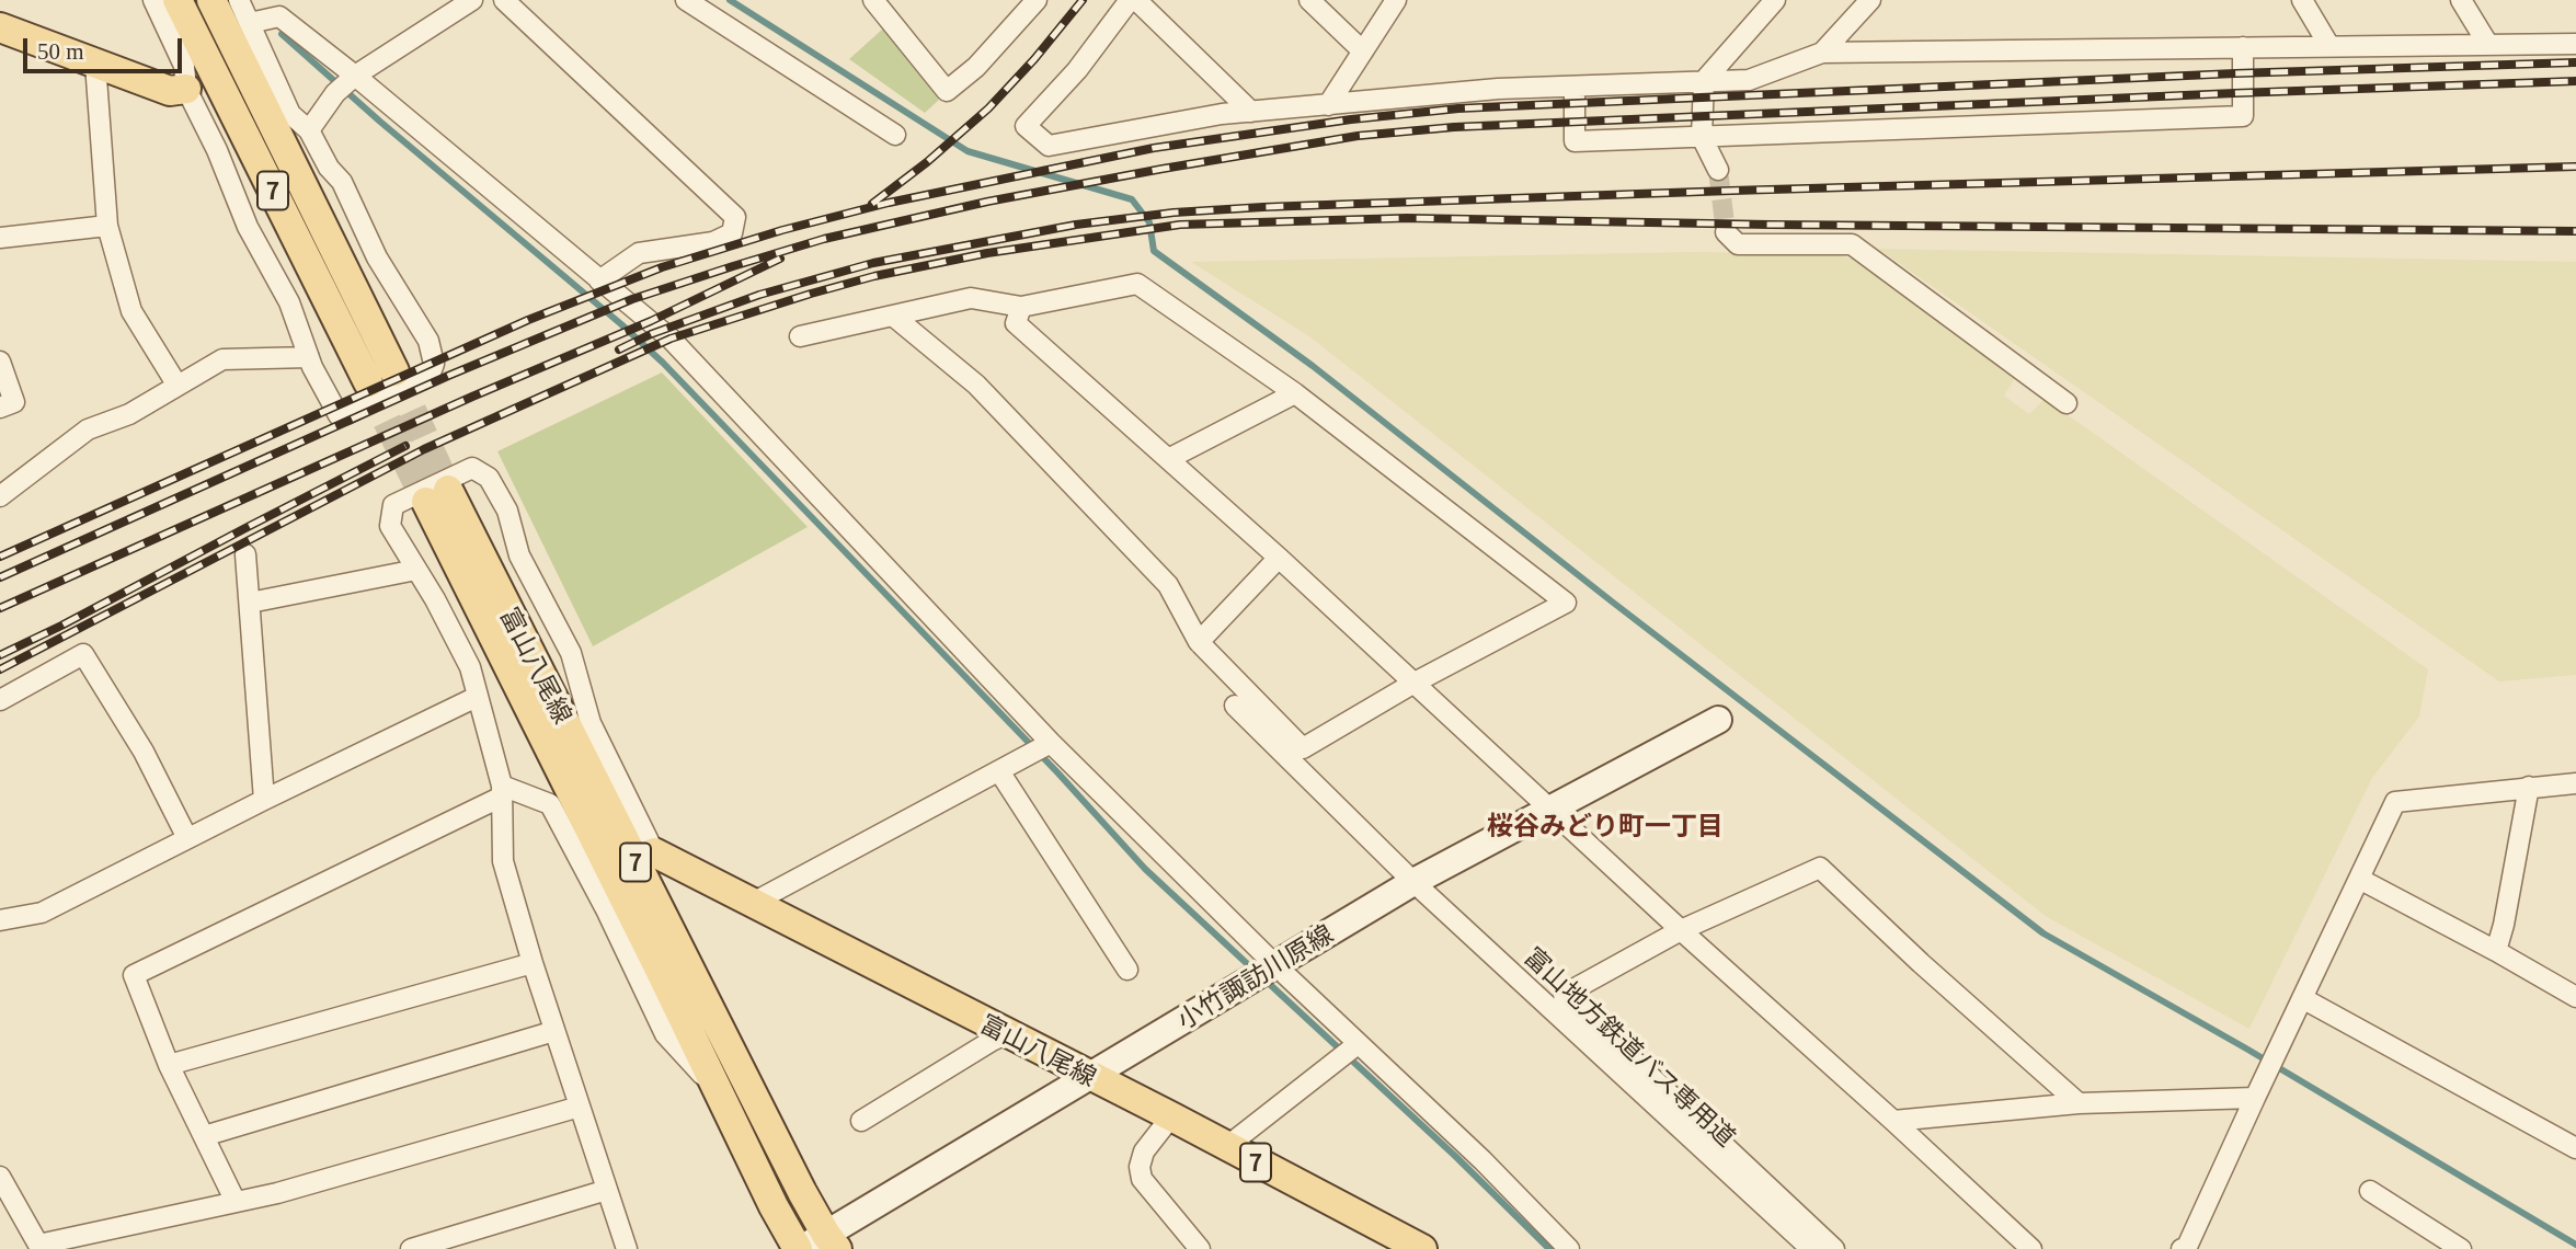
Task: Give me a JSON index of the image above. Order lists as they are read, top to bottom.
{
  "streets": {
    "main road": ["7", "富山八尾線", "小竹諏訪川原線"],
    "street": ["富山地方鉄道バス専用道"]
  },
  "crossings": [
    ["富山八尾線", "小竹諏訪川原線"],
    ["小竹諏訪川原線", "富山地方鉄道バス専用道"]
  ],
  "districts": ["桜谷みどり町一丁目"],
  "scale_bar": "50 m"
}
